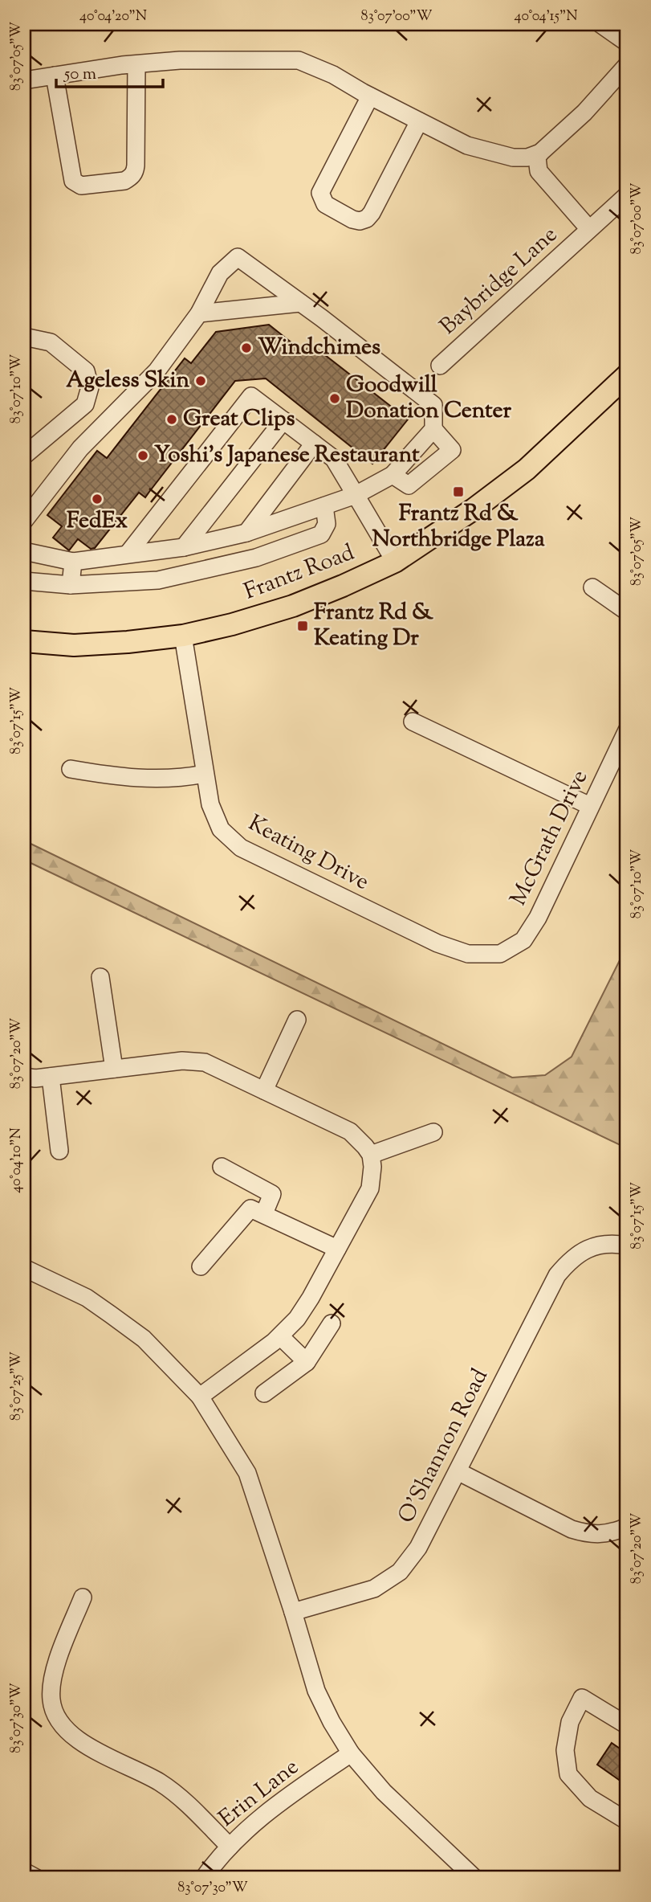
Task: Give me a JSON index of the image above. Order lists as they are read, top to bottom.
{
  "streets": {
    "main road": ["Frantz Road"],
    "street": [
      "Baybridge Lane",
      "McGrath Drive",
      "Keating Drive",
      "O'Shannon Road",
      "Erin Lane"
    ]
  },
  "crossings": [
    ["Frantz Road", "Keating Drive"],
    ["McGrath Drive", "Keating Drive"]
  ],
  "places": {
    "other": [
      "Windchimes",
      "Ageless Skin",
      "Goodwill Donation Center",
      "Great Clips",
      "Yoshi's Japanese Restaurant",
      "FedEx"
    ],
    "transit": ["Frantz Rd & Northbridge Plaza", "Frantz Rd & Keating Dr"]
  },
  "scale_bar": "50 m",
  "coordinates": [
    "40°04'20\"N",
    "83°07'00\"W",
    "40°04'15\"N",
    "83°07'05\"W",
    "83°07'10\"W",
    "83°07'15\"W",
    "83°07'20\"W",
    "40°04'10\"N",
    "83°07'25\"W",
    "83°07'30\"W"
  ]
}
